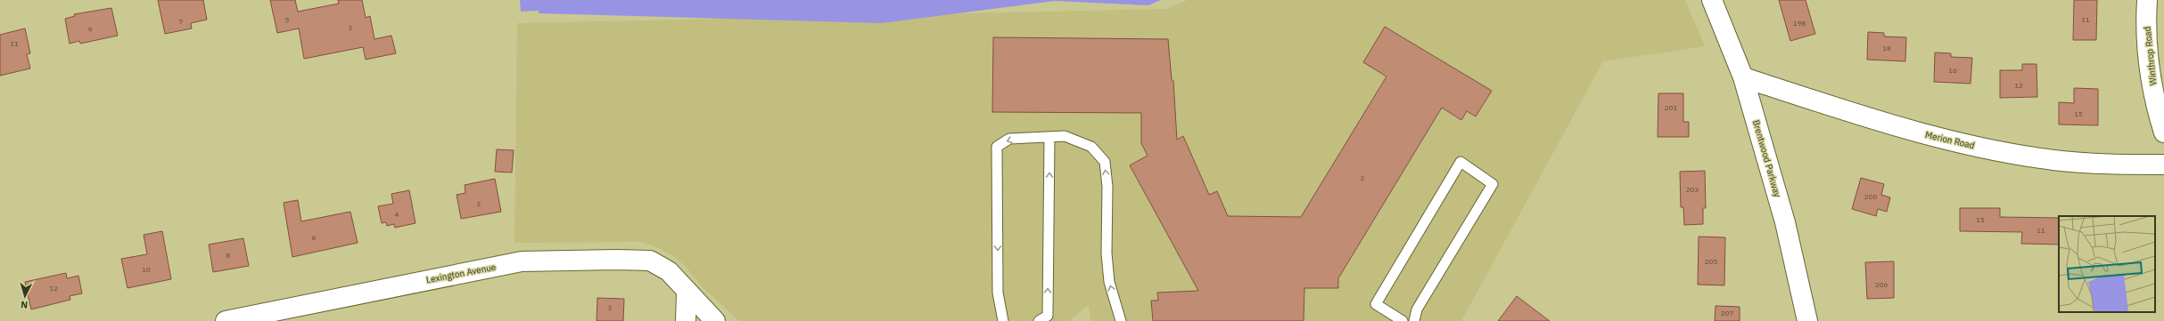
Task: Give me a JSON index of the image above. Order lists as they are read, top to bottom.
{
  "streets": {
    "street": [
      "Winthrop Road",
      "Merion Road",
      "Brentwood Parkway",
      "Lexington Avenue"
    ]
  },
  "crossings": [
    ["Merion Road", "Brentwood Parkway"]
  ],
  "house_numbers": [
    "5",
    "11",
    "7",
    "198",
    "3",
    "9",
    "11",
    "18",
    "16",
    "12",
    "201",
    "15",
    "2",
    "203",
    "200",
    "2",
    "4",
    "15",
    "11",
    "6",
    "8",
    "205",
    "10",
    "206",
    "12",
    "3",
    "207"
  ],
  "north": "bottom"
}
